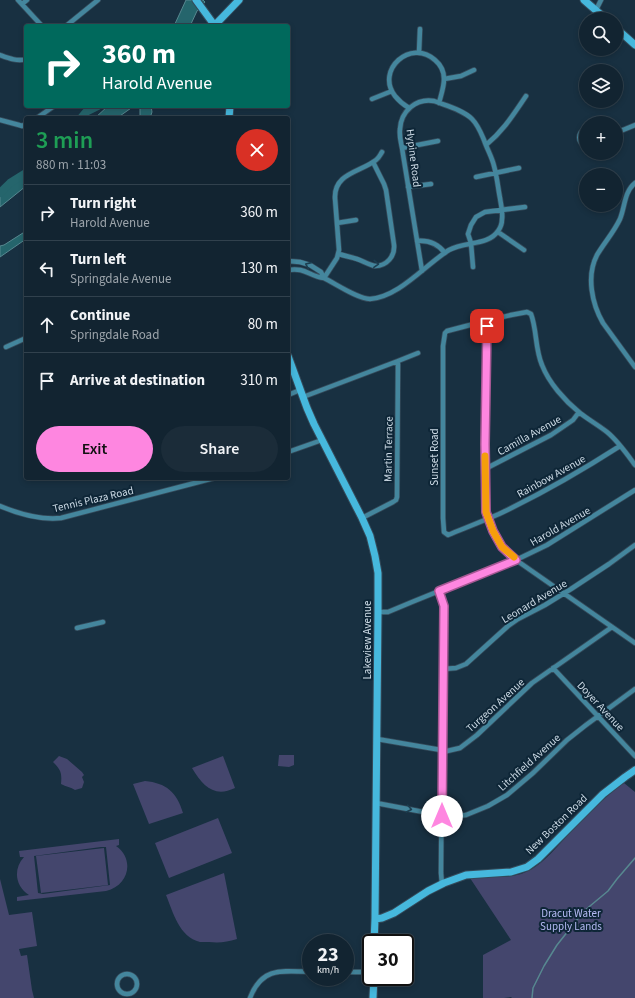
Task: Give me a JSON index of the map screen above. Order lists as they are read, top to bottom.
{
  "streets": {
    "main road": ["Lakeview Avenue", "New Boston Road"],
    "street": [
      "Hypine Road",
      "Camilla Avenue",
      "Martin Terrace",
      "Sunset Road",
      "Rainbow Avenue",
      "Tennis Plaza Road",
      "Harold Avenue",
      "Leonard Avenue",
      "Turgeon Avenue",
      "Doyer Avenue",
      "Litchfield Avenue"
    ]
  },
  "crossings": [
    ["Martin Terrace", "Lakeview Avenue"],
    ["Sunset Road", "Rainbow Avenue"],
    ["Harold Avenue", "Lakeview Avenue"],
    ["Lakeview Avenue", "Turgeon Avenue"],
    ["Lakeview Avenue", "Litchfield Avenue"],
    ["Lakeview Avenue", "New Boston Road"],
    ["Turgeon Avenue", "Doyer Avenue"],
    ["Doyer Avenue", "Litchfield Avenue"]
  ],
  "parks": ["Dracut Water Supply Lands"],
  "page": {
    "map_buttons": ["+", "−"],
    "turn": ["360 m", "Harold Avenue"],
    "heading": ["3 min", "880 m · 11:03"],
    "list": [
      {
        "name": "Turn right",
        "note": "Harold Avenue",
        "value": "360 m"
      },
      {
        "name": "Turn left",
        "note": "Springdale Avenue",
        "value": "130 m"
      },
      {
        "name": "Continue",
        "note": "Springdale Road",
        "value": "80 m"
      },
      {
        "name": "Arrive at destination",
        "value": "310 m"
      }
    ],
    "buttons": ["Exit", "Share"],
    "speed": "23 km/h",
    "limit": "30"
  }
}
